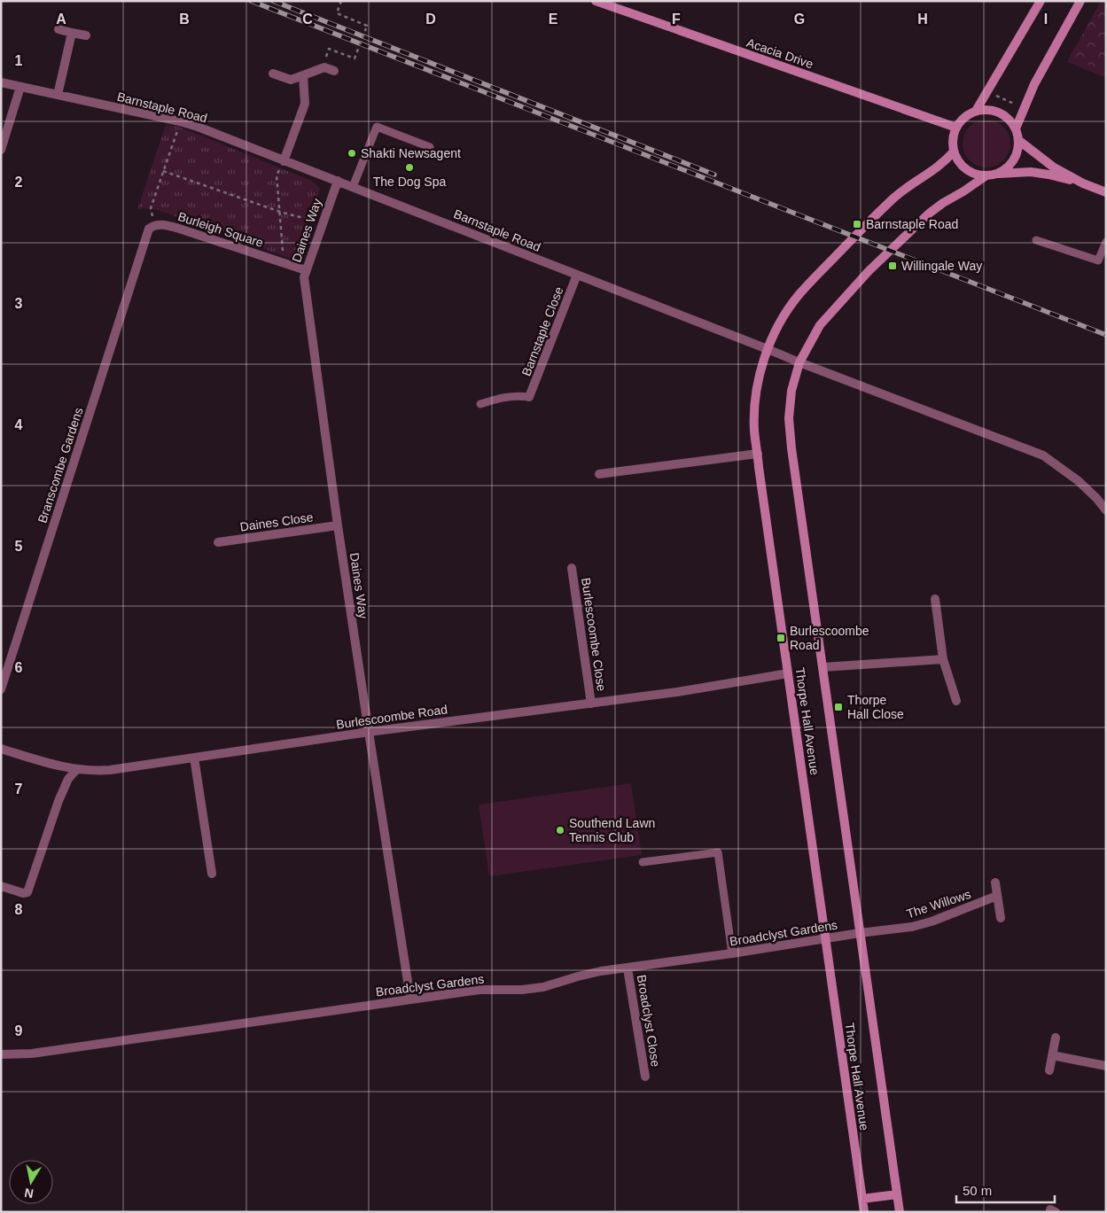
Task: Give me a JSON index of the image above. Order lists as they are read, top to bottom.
{
  "streets": {
    "street": [
      "Acacia Drive",
      "Barnstaple Road",
      "Burleigh Square",
      "Daines Way",
      "Barnstaple Close",
      "Branscombe Gardens",
      "Daines Close",
      "Burlescoombe Close",
      "Burlescoombe Road",
      "Thorpe Hall Avenue",
      "The Willows",
      "Broadclyst Gardens",
      "Broadclyst Close"
    ]
  },
  "crossings": [
    ["Acacia Drive", "Thorpe Hall Avenue"],
    ["Barnstaple Road", "Daines Way"],
    ["Barnstaple Road", "Barnstaple Close"],
    ["Barnstaple Road", "Thorpe Hall Avenue"],
    ["Burleigh Square", "Daines Way"],
    ["Burleigh Square", "Branscombe Gardens"],
    ["Daines Way", "Daines Close"],
    ["Daines Way", "Burlescoombe Road"],
    ["Daines Way", "Broadclyst Gardens"],
    ["Burlescoombe Close", "Burlescoombe Road"],
    ["Burlescoombe Road", "Thorpe Hall Avenue"],
    ["Thorpe Hall Avenue", "The Willows"],
    ["Thorpe Hall Avenue", "Broadclyst Gardens"],
    ["The Willows", "Broadclyst Gardens"],
    ["Broadclyst Gardens", "Broadclyst Close"]
  ],
  "places": {
    "other": ["Shakti Newsagent", "The Dog Spa", "Southend Lawn Tennis Club"],
    "transit": [
      "Barnstaple Road",
      "Willingale Way",
      "Burlescoombe Road",
      "Thorpe Hall Close"
    ]
  },
  "scale_bar": "50 m",
  "north": "bottom",
  "grid": {
    "columns": [
      "A",
      "B",
      "C",
      "D",
      "E",
      "F",
      "G",
      "H",
      "I"
    ],
    "rows": [
      "1",
      "2",
      "3",
      "4",
      "5",
      "6",
      "7",
      "8",
      "9"
    ]
  }
}
